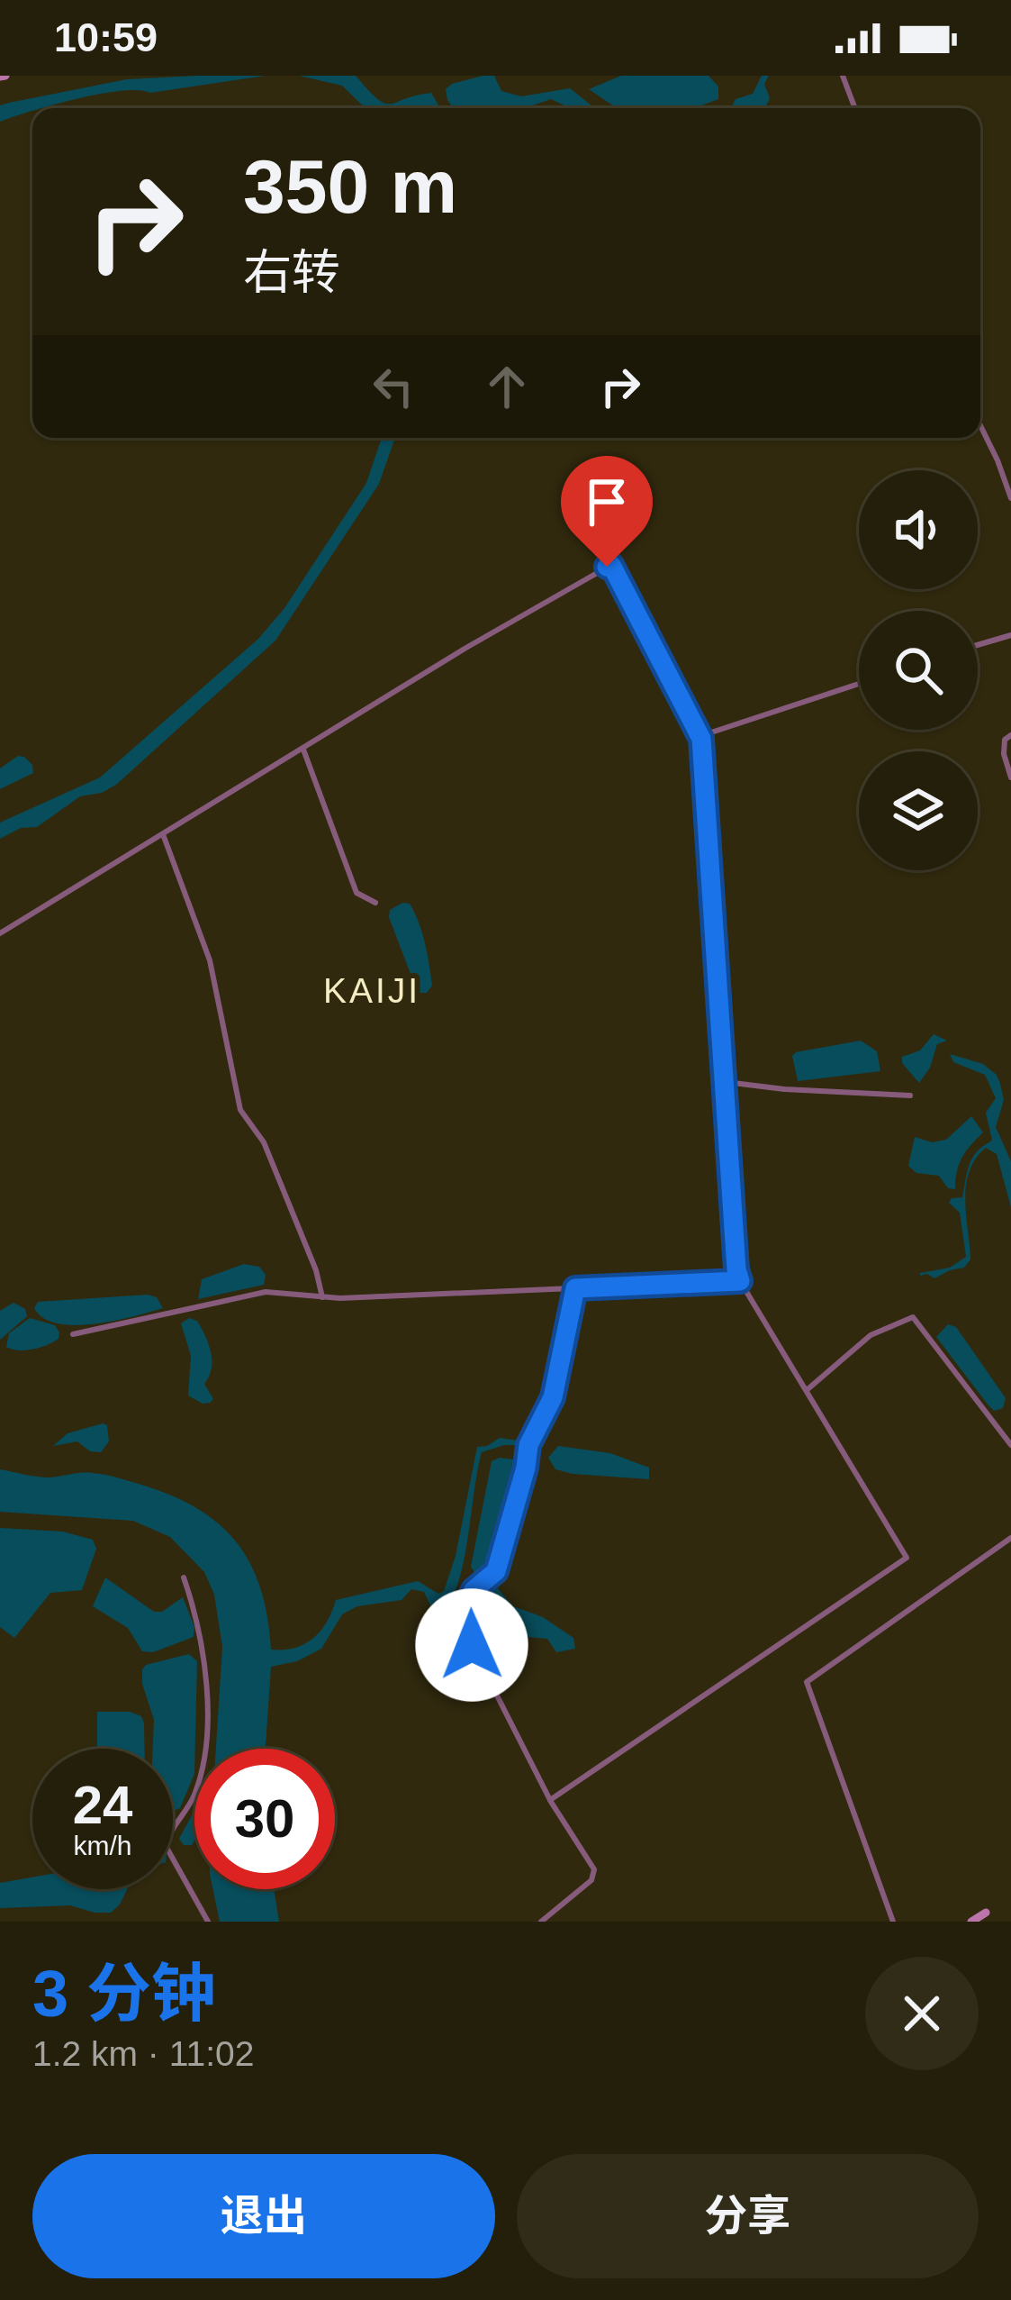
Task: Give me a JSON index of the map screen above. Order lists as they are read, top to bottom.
{
  "districts": ["KAIJI"],
  "page": {
    "status": "10:59",
    "turn": ["350 m", "右转"],
    "speed": "24 km/h",
    "limit": "30",
    "heading": ["3 分钟", "1.2 km · 11:02"],
    "buttons": ["退出", "分享"]
  }
}
